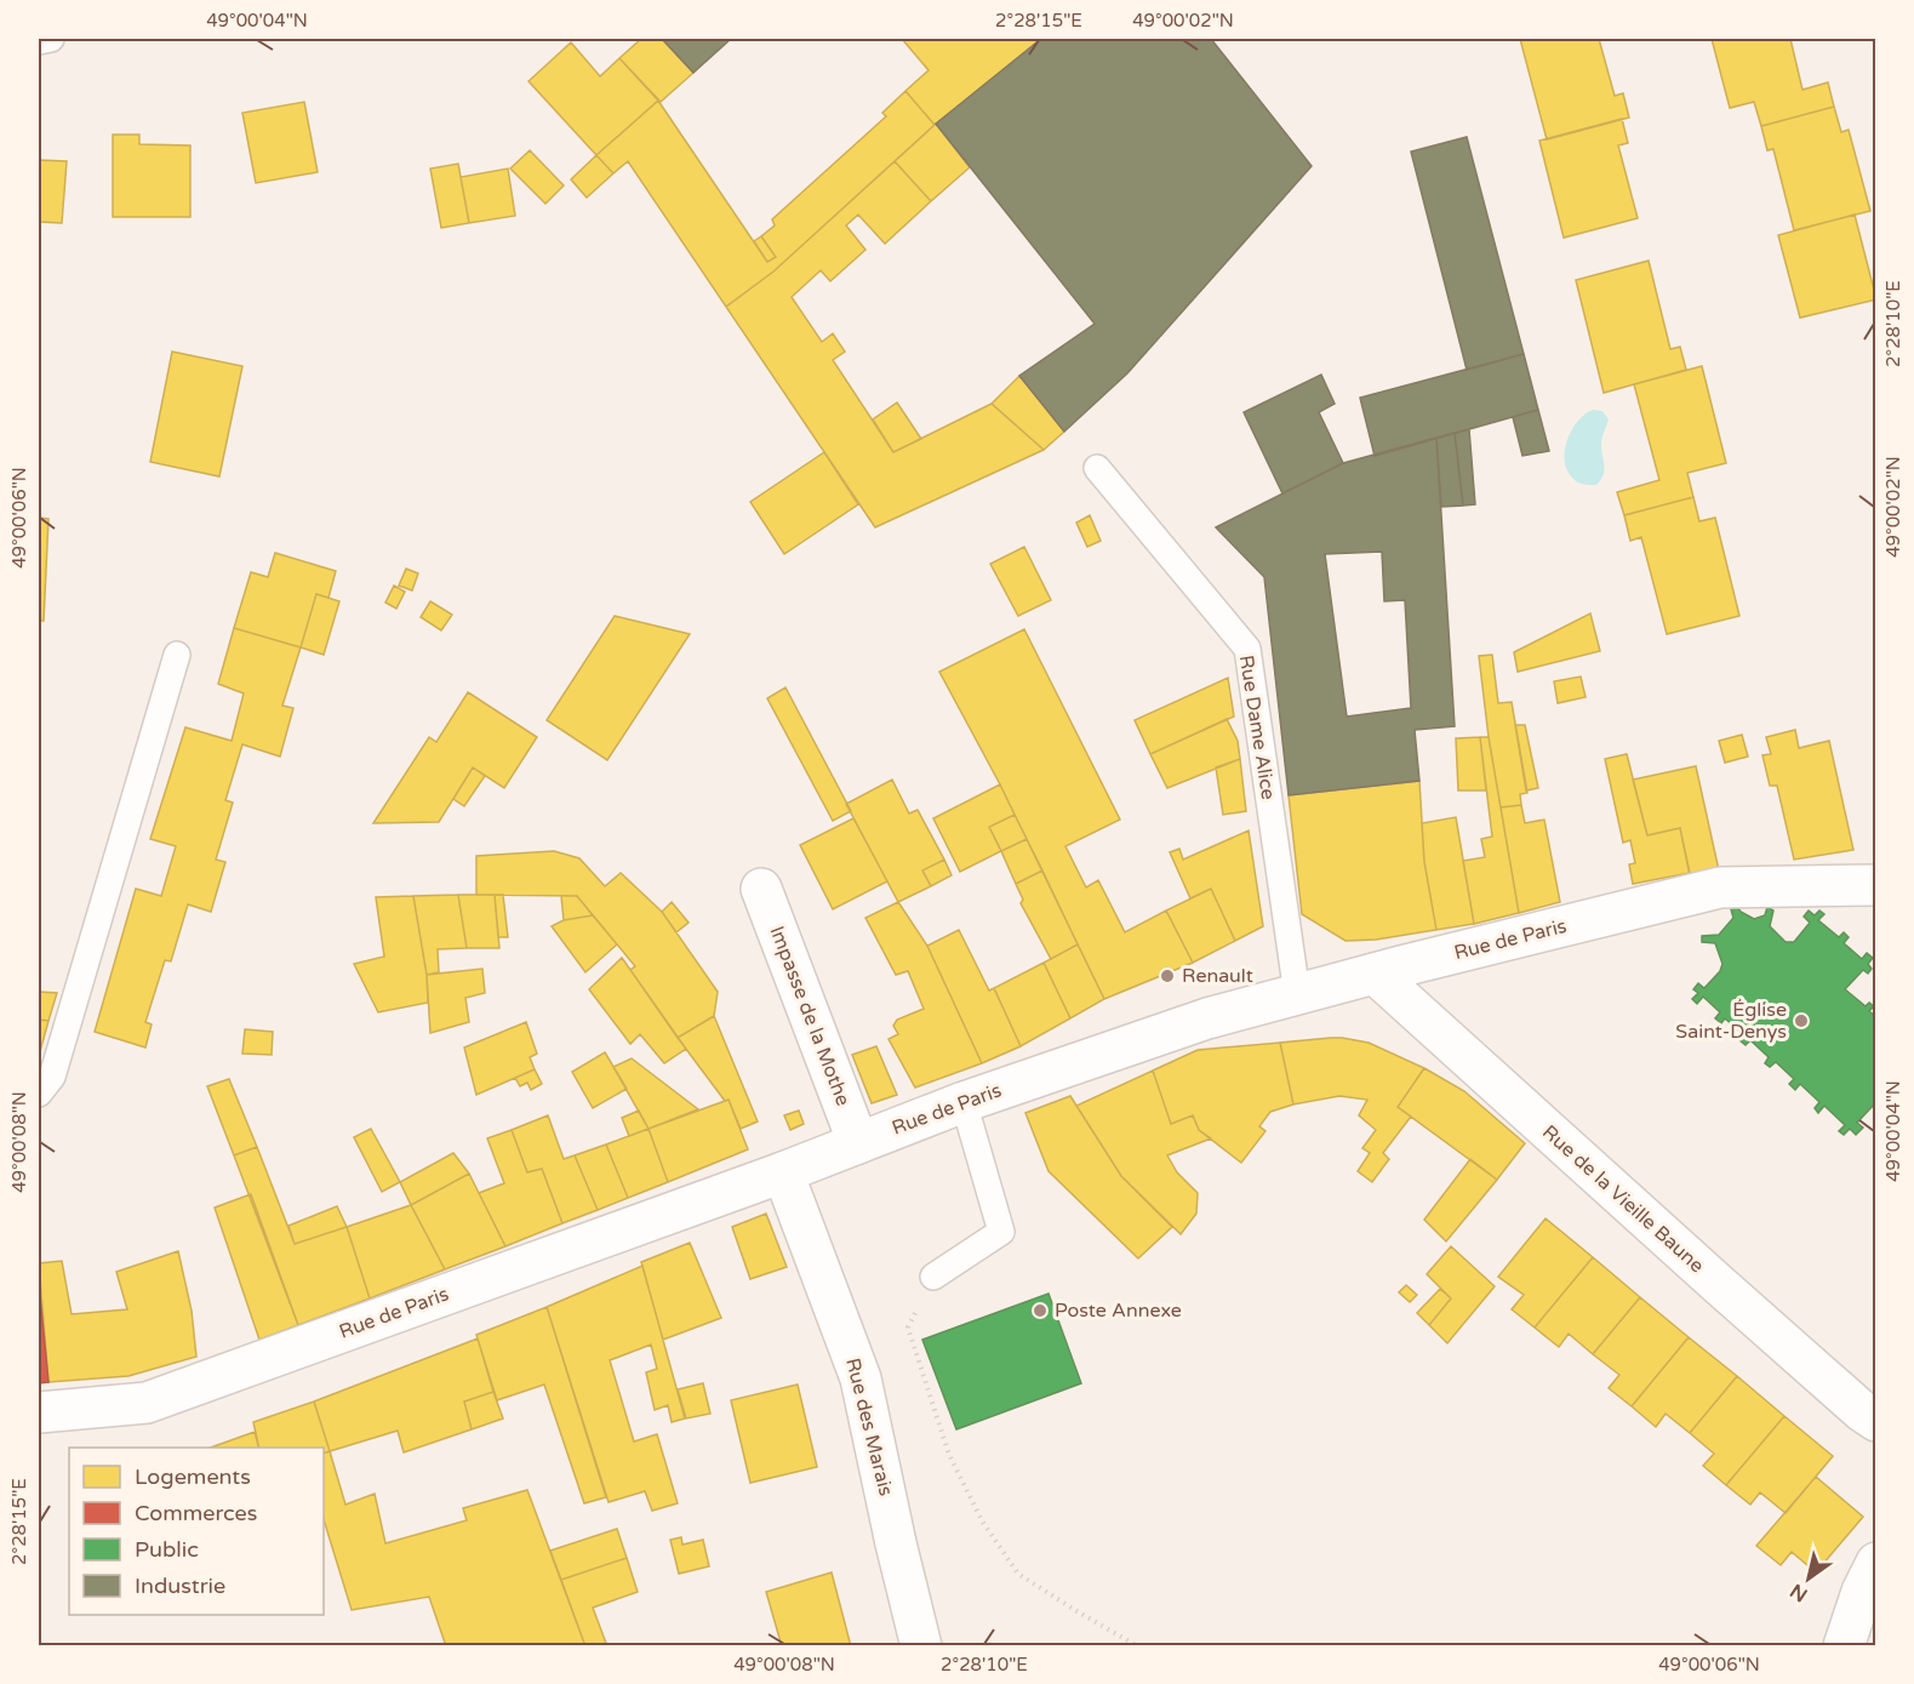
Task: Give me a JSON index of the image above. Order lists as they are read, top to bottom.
{
  "streets": {
    "street": [
      "Rue de Paris",
      "Impasse de la Mothe",
      "Rue de la Vieille Baune",
      "Rue des Marais"
    ],
    "lane": ["Rue Dame Alice"]
  },
  "crossings": [
    ["Rue Dame Alice", "Rue de Paris"],
    ["Rue de Paris", "Impasse de la Mothe"],
    ["Rue de Paris", "Rue de la Vieille Baune"],
    ["Rue de Paris", "Rue des Marais"]
  ],
  "places": ["Renault", "Église Saint-Denys", "Poste Annexe"],
  "legend": [
    "Logements",
    "Commerces",
    "Public",
    "Industrie"
  ],
  "north": "bottom left",
  "coordinates": [
    "49°00'04\"N",
    "2°28'15\"E",
    "49°00'02\"N",
    "2°28'10\"E",
    "49°00'06\"N",
    "49°00'08\"N"
  ]
}
